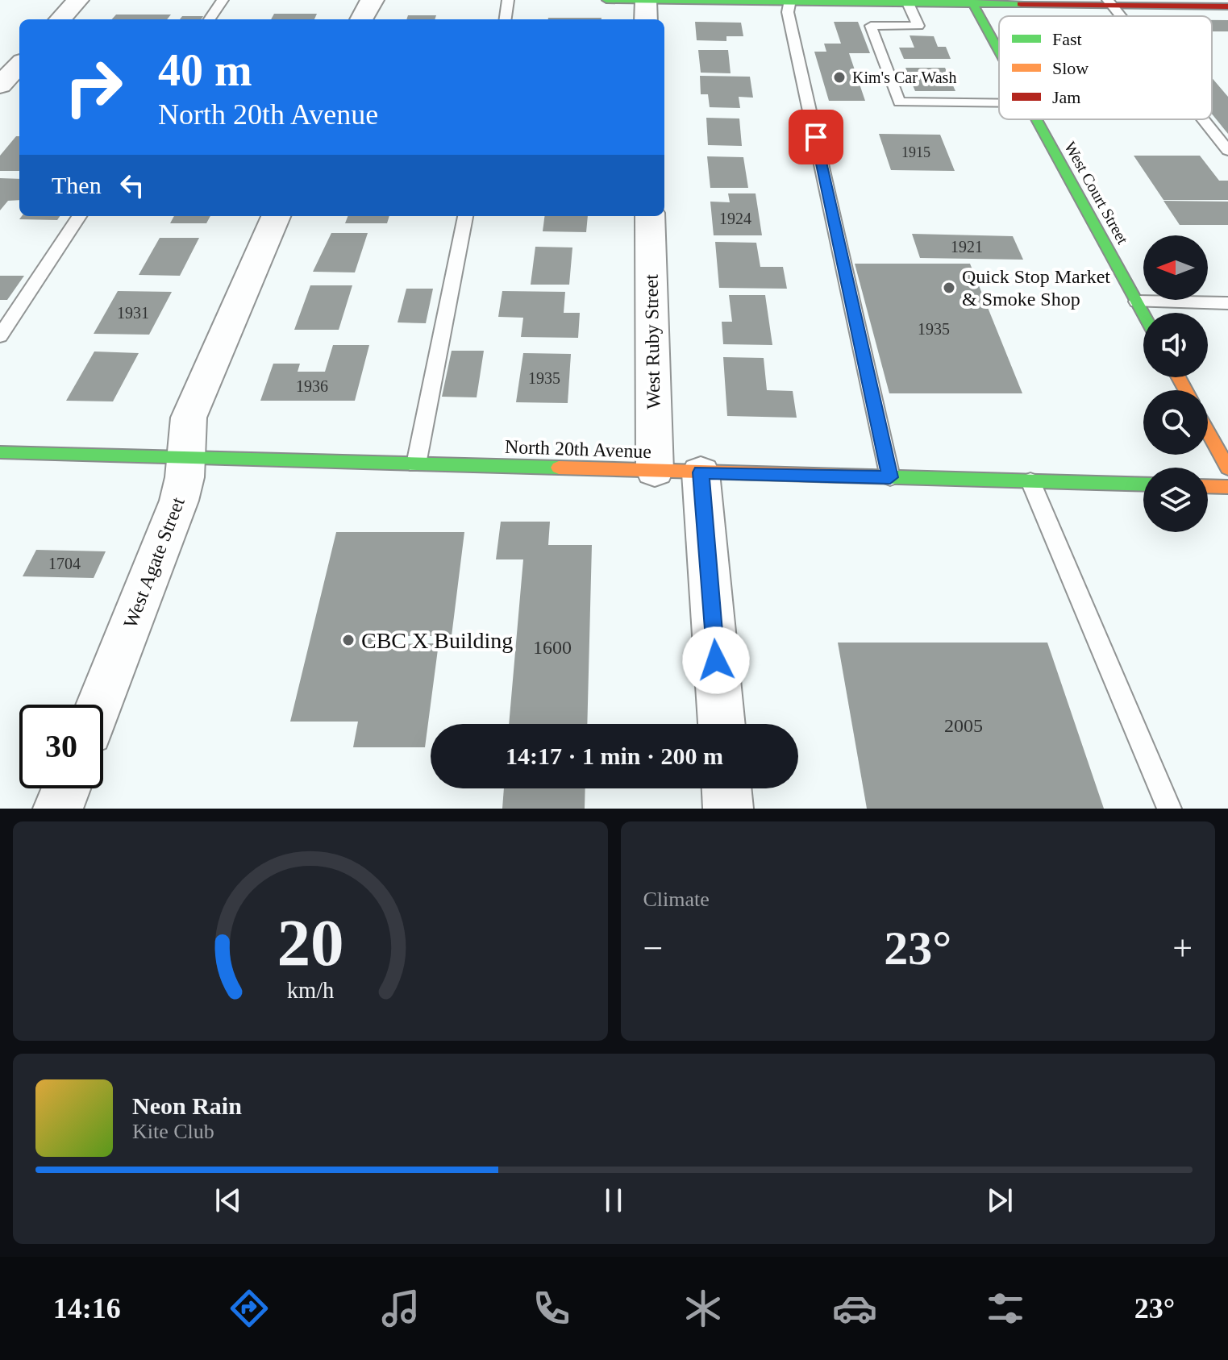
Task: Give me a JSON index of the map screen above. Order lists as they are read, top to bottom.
{
  "streets": {
    "main road": ["West Court Street", "North 20th Avenue"],
    "street": ["West Ruby Street", "West Agate Street"]
  },
  "crossings": [
    ["West Ruby Street", "North 20th Avenue"],
    ["North 20th Avenue", "West Agate Street"]
  ],
  "places": ["Kim's Car Wash", "Quick Stop Market & Smoke Shop", "CBC X Building"],
  "house_numbers": [
    "1915",
    "1924",
    "1921",
    "1931",
    "1935",
    "1935",
    "1936",
    "1704",
    "1600",
    "2005"
  ],
  "legend": ["Fast", "Slow", "Jam"],
  "north": "left",
  "page": {
    "turn": ["40 m", "North 20th Avenue"],
    "then": "Then",
    "limit": "30",
    "trip": "14:17 · 1 min · 200 m",
    "tile": "Climate",
    "heat": ["−", "23°", "+"],
    "song": ["Neon Rain", "Kite Club"],
    "tabs": ["14:16", "23°"],
    "gauge": ["20", "km/h"]
  }
}
